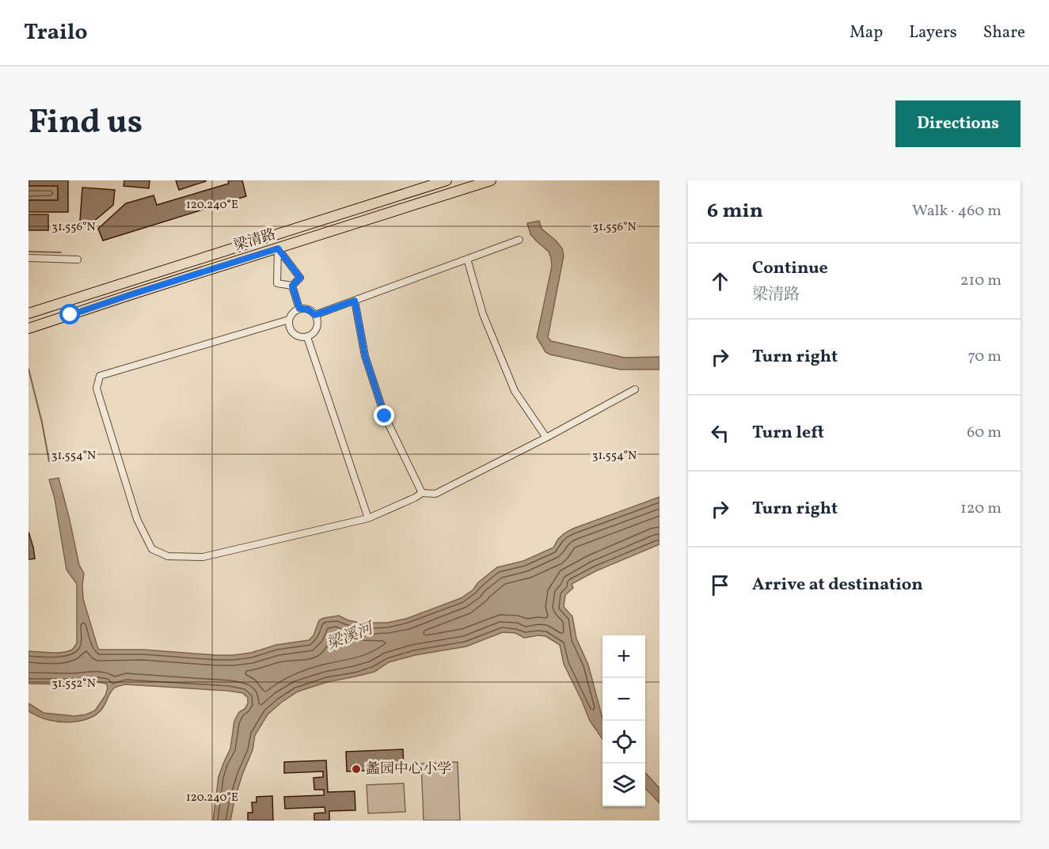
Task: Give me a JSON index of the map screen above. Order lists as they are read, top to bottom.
{
  "streets": {
    "main road": ["梁清路"]
  },
  "water": ["梁溪河"],
  "places": ["蠡园中心小学"],
  "page": {
    "header": "Trailo",
    "nav": ["Map", "Layers", "Share"],
    "title": "Find us",
    "buttons": "Directions",
    "heading": ["6 min", "Walk · 460 m"],
    "list": [
      ["Continue", "梁清路", "210 m"],
      ["Turn right", "70 m"],
      ["Turn left", "60 m"],
      ["Turn right", "120 m"],
      "Arrive at destination"
    ],
    "map_buttons": ["+", "−"]
  },
  "coordinates": [
    "120.240°E",
    "31.556°N",
    "31.554°N",
    "31.552°N"
  ]
}
